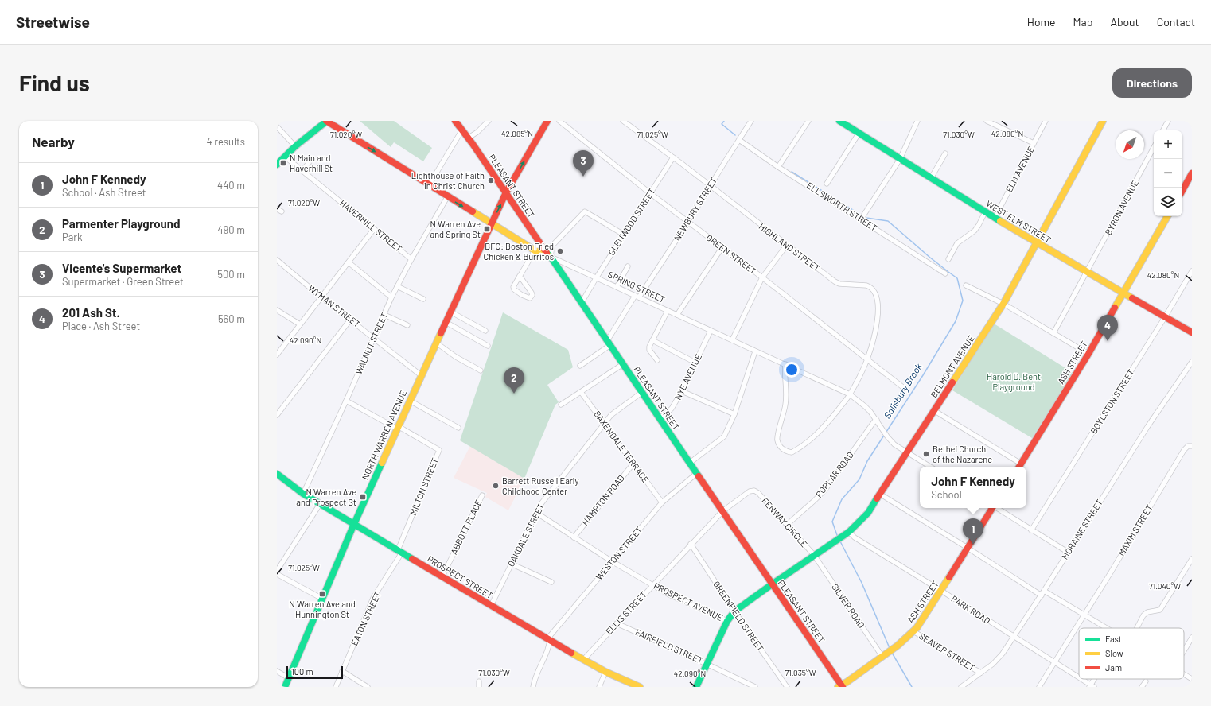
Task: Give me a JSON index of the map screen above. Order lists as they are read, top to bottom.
{
  "streets": {
    "street": [
      "ELM AVENUE",
      "PLEASANT STREET",
      "ELLSWORTH STREET",
      "BYRON AVENUE",
      "NEWBURY STREET",
      "GLENWOOD STREET",
      "WEST ELM STREET",
      "HAVERHILL STREET",
      "HIGHLAND STREET",
      "GREEN STREET",
      "SPRING STREET",
      "WYMAN STREET",
      "WALNUT STREET",
      "ASH STREET",
      "BELMONT AVENUE",
      "NYE AVENUE",
      "BOYLSTON STREET",
      "NORTH WARREN AVENUE",
      "BAXENDALE TERRACE",
      "POPLAR ROAD",
      "MILTON STREET",
      "HAMPTON ROAD",
      "FENWAY CIRCLE",
      "ABBOTT PLACE",
      "MORAINE STREET",
      "MAXIM STREET",
      "OAKDALE STREET",
      "WESTON STREET",
      "PROSPECT STREET",
      "PROSPECT AVENUE",
      "SILVER ROAD",
      "PARK ROAD",
      "ELLIS STREET",
      "GREENFIELD STREET",
      "EATON STREET",
      "FAIRFIELD STREET",
      "SEAVER STREET"
    ]
  },
  "crossings": [
    ["ELM AVENUE", "WEST ELM STREET"],
    ["PLEASANT STREET", "NEWBURY STREET"],
    ["PLEASANT STREET", "GLENWOOD STREET"],
    ["PLEASANT STREET", "SPRING STREET"],
    ["PLEASANT STREET", "ASH STREET"],
    ["PLEASANT STREET", "BELMONT AVENUE"],
    ["PLEASANT STREET", "NYE AVENUE"],
    ["PLEASANT STREET", "NORTH WARREN AVENUE"],
    ["PLEASANT STREET", "FENWAY CIRCLE"],
    ["PLEASANT STREET", "OAKDALE STREET"],
    ["PLEASANT STREET", "WESTON STREET"],
    ["PLEASANT STREET", "ELLIS STREET"],
    ["ELLSWORTH STREET", "NEWBURY STREET"],
    ["BYRON AVENUE", "WEST ELM STREET"],
    ["NEWBURY STREET", "HIGHLAND STREET"],
    ["NEWBURY STREET", "GREEN STREET"],
    ["NEWBURY STREET", "SPRING STREET"],
    ["GLENWOOD STREET", "HIGHLAND STREET"],
    ["GLENWOOD STREET", "GREEN STREET"],
    ["GLENWOOD STREET", "SPRING STREET"],
    ["WEST ELM STREET", "ASH STREET"],
    ["WEST ELM STREET", "BELMONT AVENUE"],
    ["WEST ELM STREET", "BOYLSTON STREET"],
    ["HAVERHILL STREET", "WALNUT STREET"],
    ["HIGHLAND STREET", "GREEN STREET"],
    ["HIGHLAND STREET", "SPRING STREET"],
    ["SPRING STREET", "WALNUT STREET"],
    ["SPRING STREET", "BELMONT AVENUE"],
    ["SPRING STREET", "NYE AVENUE"],
    ["SPRING STREET", "NORTH WARREN AVENUE"],
    ["SPRING STREET", "POPLAR ROAD"],
    ["WYMAN STREET", "WALNUT STREET"],
    ["WYMAN STREET", "NORTH WARREN AVENUE"],
    ["WALNUT STREET", "PROSPECT STREET"],
    ["ASH STREET", "SILVER ROAD"],
    ["ASH STREET", "PARK ROAD"],
    ["ASH STREET", "SEAVER STREET"],
    ["BELMONT AVENUE", "FENWAY CIRCLE"],
    ["BELMONT AVENUE", "PROSPECT AVENUE"],
    ["BELMONT AVENUE", "SILVER ROAD"],
    ["BELMONT AVENUE", "PARK ROAD"],
    ["BELMONT AVENUE", "GREENFIELD STREET"],
    ["BELMONT AVENUE", "FAIRFIELD STREET"],
    ["NORTH WARREN AVENUE", "MILTON STREET"],
    ["NORTH WARREN AVENUE", "PROSPECT STREET"],
    ["BAXENDALE TERRACE", "HAMPTON ROAD"],
    ["BAXENDALE TERRACE", "OAKDALE STREET"],
    ["BAXENDALE TERRACE", "WESTON STREET"],
    ["POPLAR ROAD", "FENWAY CIRCLE"],
    ["MILTON STREET", "PROSPECT STREET"],
    ["MILTON STREET", "EATON STREET"],
    ["HAMPTON ROAD", "PROSPECT AVENUE"],
    ["FENWAY CIRCLE", "SILVER ROAD"],
    ["FENWAY CIRCLE", "ELLIS STREET"],
    ["ABBOTT PLACE", "PROSPECT STREET"],
    ["MORAINE STREET", "PARK ROAD"],
    ["MORAINE STREET", "SEAVER STREET"],
    ["MAXIM STREET", "PARK ROAD"],
    ["OAKDALE STREET", "PROSPECT STREET"],
    ["OAKDALE STREET", "PROSPECT AVENUE"],
    ["WESTON STREET", "PROSPECT STREET"],
    ["WESTON STREET", "PROSPECT AVENUE"],
    ["PROSPECT STREET", "ELLIS STREET"],
    ["PROSPECT STREET", "EATON STREET"],
    ["PROSPECT AVENUE", "ELLIS STREET"],
    ["ELLIS STREET", "GREENFIELD STREET"],
    ["ELLIS STREET", "FAIRFIELD STREET"]
  ],
  "water": ["Salisbury Brook"],
  "parks": ["Harold D. Bent Playground"],
  "places": {
    "transit": [
      "N Main and Haverhill St",
      "N Warren Ave and Spring St",
      "N Warren Ave and Prospect St",
      "N Warren Ave and Hunnington St"
    ],
    "other": [
      "Lighthouse of Faith in Christ Church",
      "BFC: Boston Fried Chicken & Burritos",
      "Bethel Church of the Nazarene",
      "Barrett Russell Early Childhood Center"
    ]
  },
  "legend": ["Fast", "Slow", "Jam"],
  "scale_bar": "100 m",
  "north": "bottom left",
  "page": {
    "header": "Streetwise",
    "nav": [
      "Home",
      "Map",
      "About",
      "Contact"
    ],
    "buttons": "Directions",
    "title": "Find us",
    "heading": ["Nearby", "4 results"],
    "map_buttons": ["+", "−"],
    "pins": [
      "3",
      "4",
      "2",
      "1"
    ],
    "list": [
      {
        "mark": "1",
        "name": "John F Kennedy",
        "note": "School · Ash Street",
        "value": "440 m"
      },
      {
        "mark": "2",
        "name": "Parmenter Playground",
        "note": "Park",
        "value": "490 m"
      },
      {
        "mark": "3",
        "name": "Vicente's Supermarket",
        "note": "Supermarket · Green Street",
        "value": "500 m"
      },
      {
        "mark": "4",
        "name": "201 Ash St.",
        "note": "Place · Ash Street",
        "value": "560 m"
      }
    ],
    "popup": ["John F Kennedy", "School"],
    "scale": "100 m"
  },
  "coordinates": [
    "42.085°N",
    "42.080°N",
    "71.020°W",
    "71.025°W",
    "71.030°W",
    "42.090°N",
    "71.040°W",
    "71.035°W"
  ]
}
